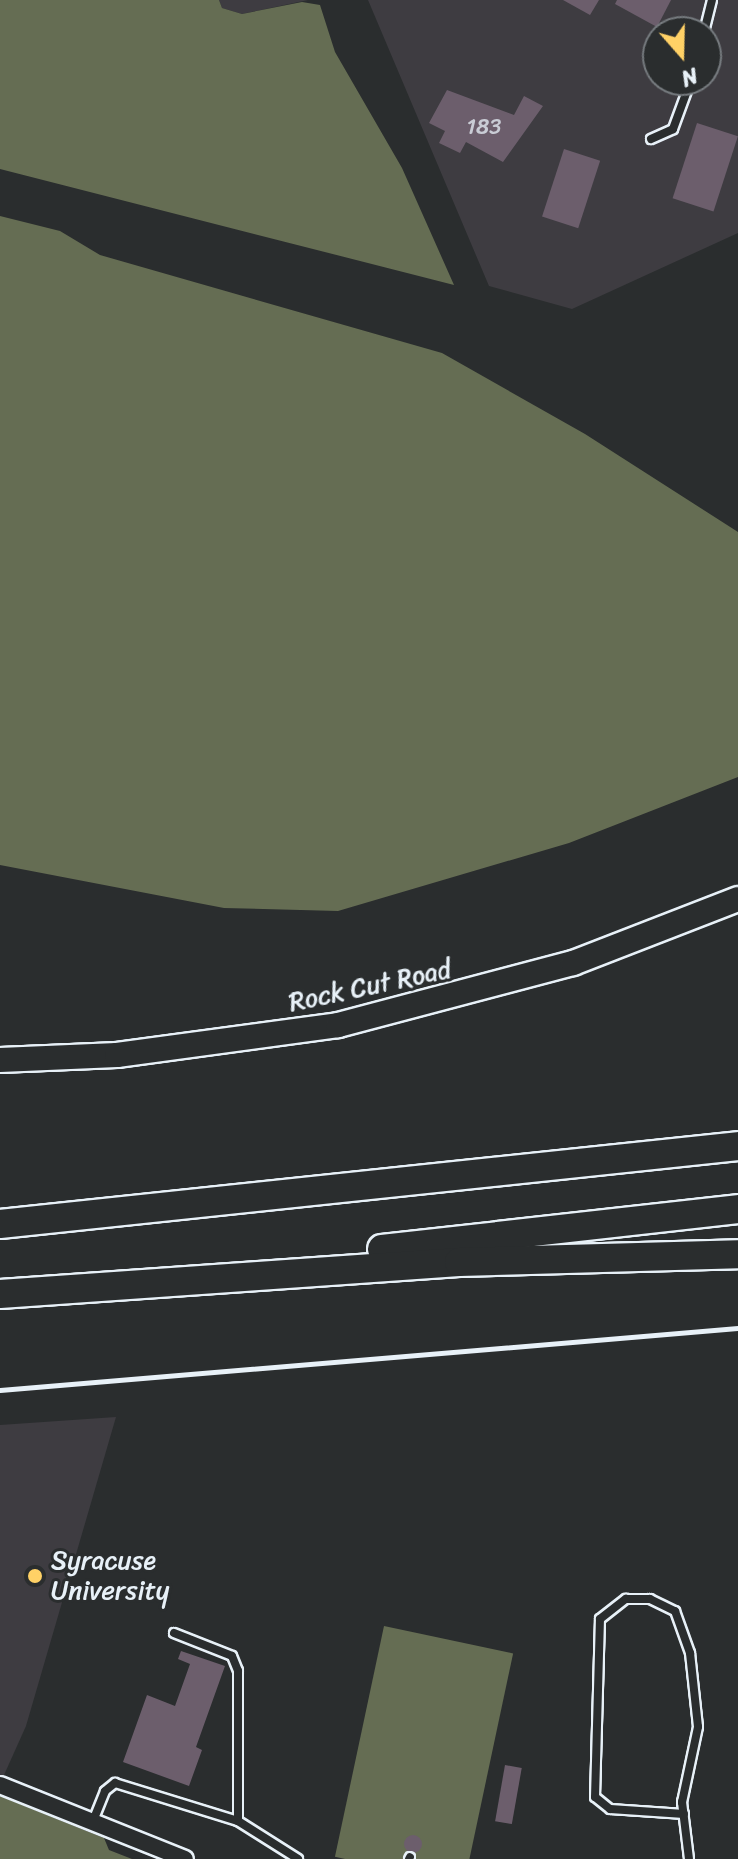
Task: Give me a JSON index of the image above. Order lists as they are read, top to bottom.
{
  "streets": {
    "main road": ["Rock Cut Road"]
  },
  "places": ["Syracuse University"],
  "house_numbers": ["183"],
  "north": "bottom"
}
